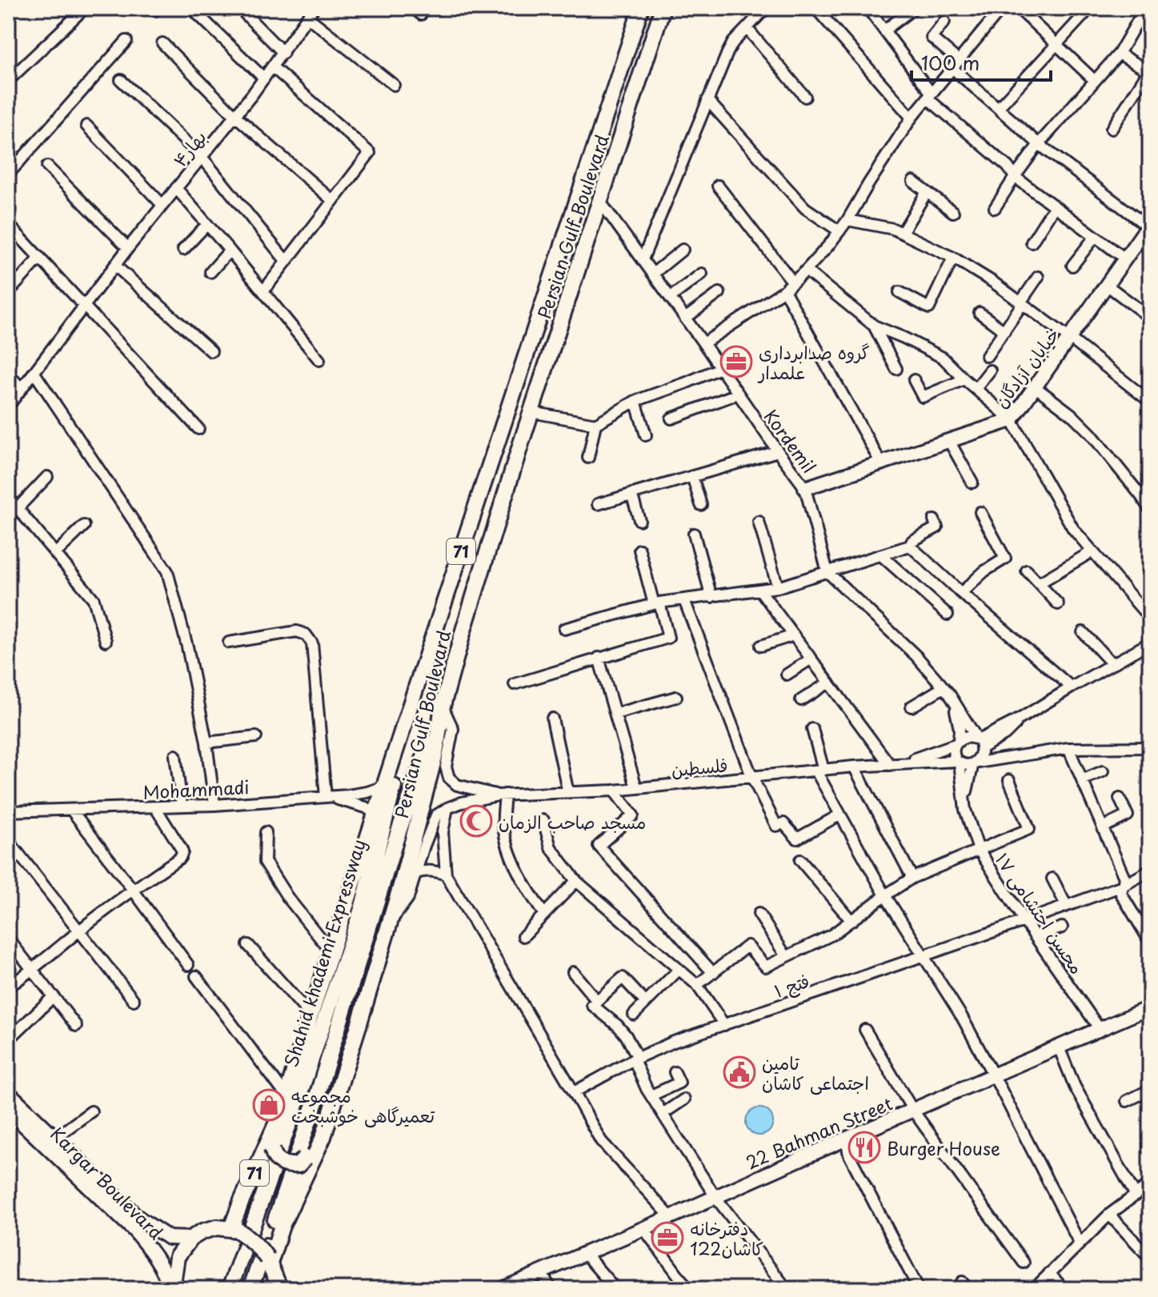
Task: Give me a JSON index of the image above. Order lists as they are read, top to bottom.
{
  "streets": {
    "highway": ["Persian Gulf Boulevard", "71", "Shahid khademi Expressway"],
    "main road": ["خیابان آزادگان", "22 Bahman Street", "Kargar Boulevard"],
    "street": [
      "بهار۴",
      "Kordemil",
      "فلسطین",
      "Mohammadi",
      "محسن احتشامی ۱۷",
      "فتح ۱"
    ]
  },
  "crossings": [
    ["Persian Gulf Boulevard", "Kordemil"],
    ["Persian Gulf Boulevard", "فلسطین"],
    ["Persian Gulf Boulevard", "Mohammadi"],
    ["Persian Gulf Boulevard", "Shahid khademi Expressway"],
    ["خیابان آزادگان", "Kordemil"],
    ["فلسطین", "Shahid khademi Expressway"],
    ["محسن احتشامی ۱۷", "فتح ۱"],
    ["محسن احتشامی ۱۷", "22 Bahman Street"]
  ],
  "places": {
    "office": ["گروه صدابرداری علمدار", "دفترخانه 122کاشان"],
    "mosque": ["مسجد صاحب الزمان"],
    "public building": ["تامین اجتماعی کاشان"],
    "shop": ["مجموعه تعمیرگاهی خوشبخت"],
    "restaurant": ["Burger House"]
  },
  "scale_bar": "100 m"
}
